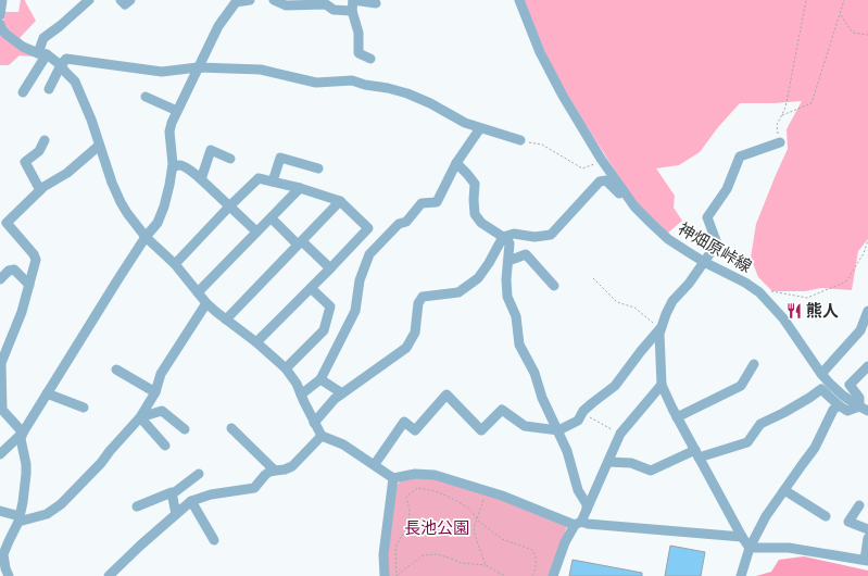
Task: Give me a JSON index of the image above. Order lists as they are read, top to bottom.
{
  "streets": {
    "street": ["神畑原峠線"]
  },
  "parks": ["長池公園"],
  "places": {
    "restaurant": ["熊人"]
  }
}
